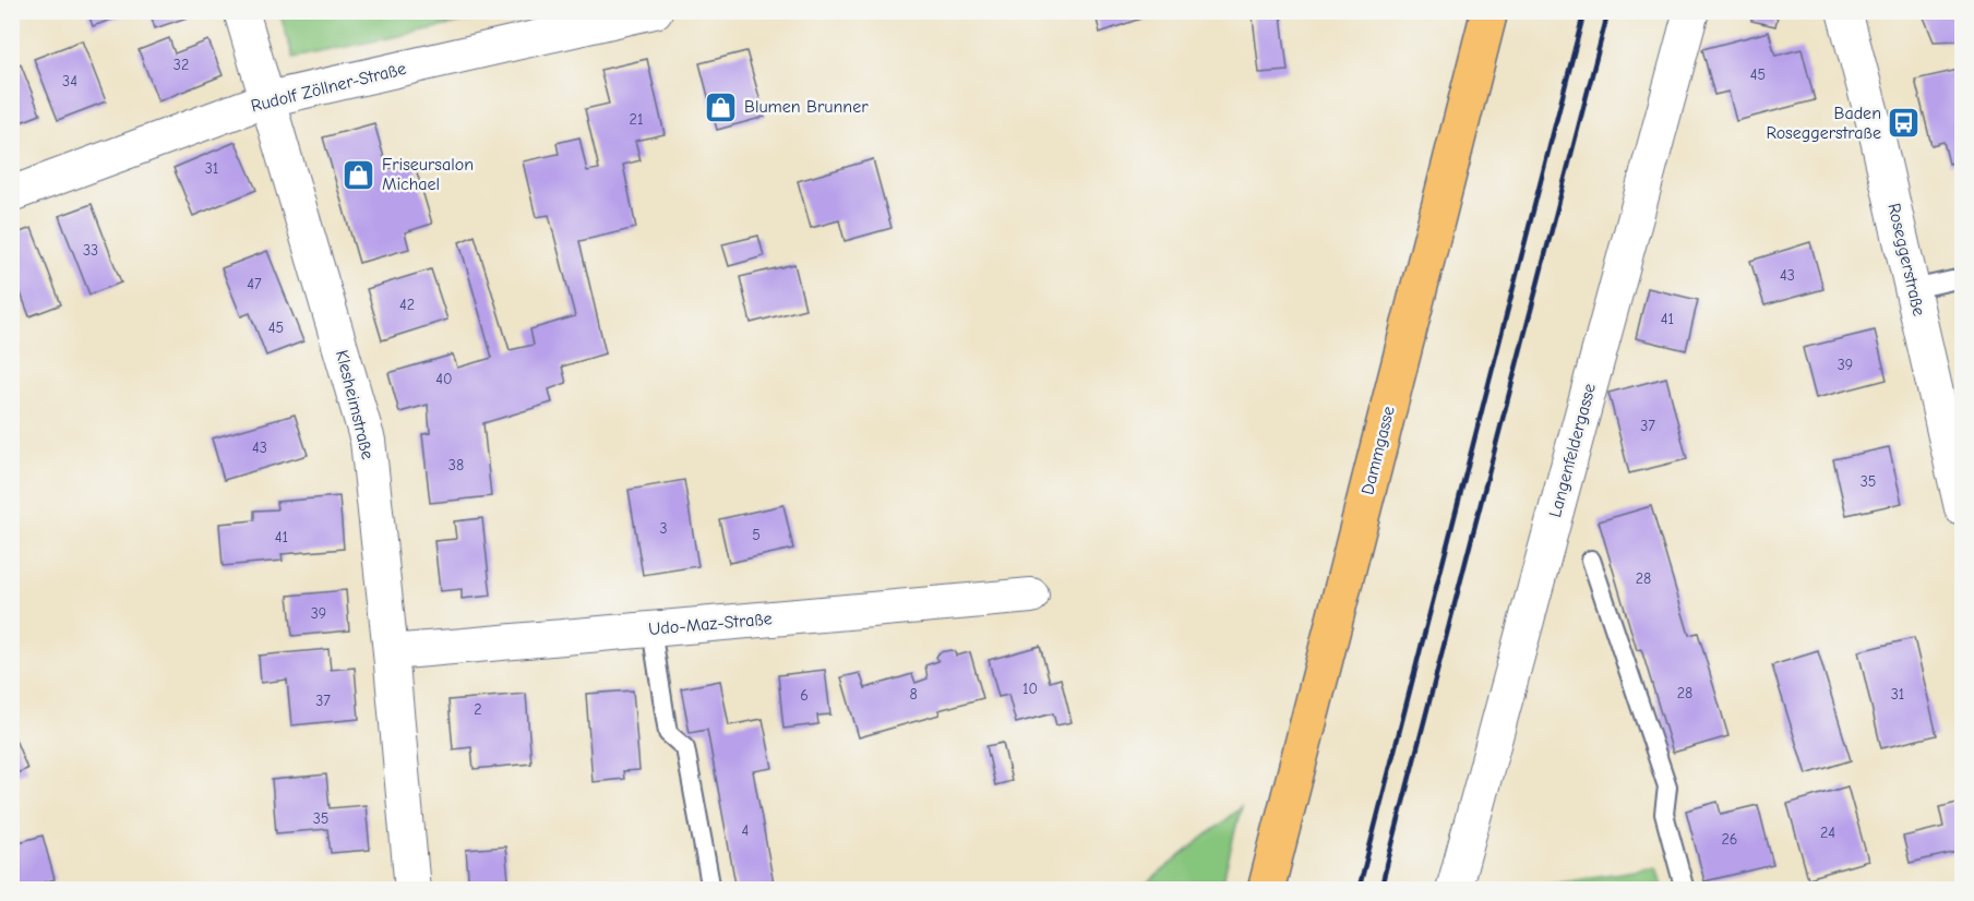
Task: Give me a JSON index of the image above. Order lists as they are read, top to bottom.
{
  "streets": {
    "main road": ["Dammgasse"],
    "street": [
      "Rudolf Zöllner-Straße",
      "Roseggerstraße",
      "Klesheimstraße",
      "Langenfeldergasse",
      "Udo-Maz-Straße"
    ]
  },
  "crossings": [
    ["Rudolf Zöllner-Straße", "Klesheimstraße"],
    ["Klesheimstraße", "Udo-Maz-Straße"]
  ],
  "places": {
    "shop": ["Blumen Brunner", "Friseursalon Michael"],
    "bus stop": ["Baden Roseggerstraße"]
  },
  "house_numbers": [
    "32",
    "45",
    "34",
    "21",
    "31",
    "33",
    "43",
    "47",
    "42",
    "41",
    "45",
    "39",
    "40",
    "37",
    "43",
    "38",
    "35",
    "3",
    "5",
    "41",
    "28",
    "39",
    "10",
    "28",
    "8",
    "31",
    "6",
    "37",
    "2",
    "35",
    "4",
    "24",
    "26"
  ]
}
